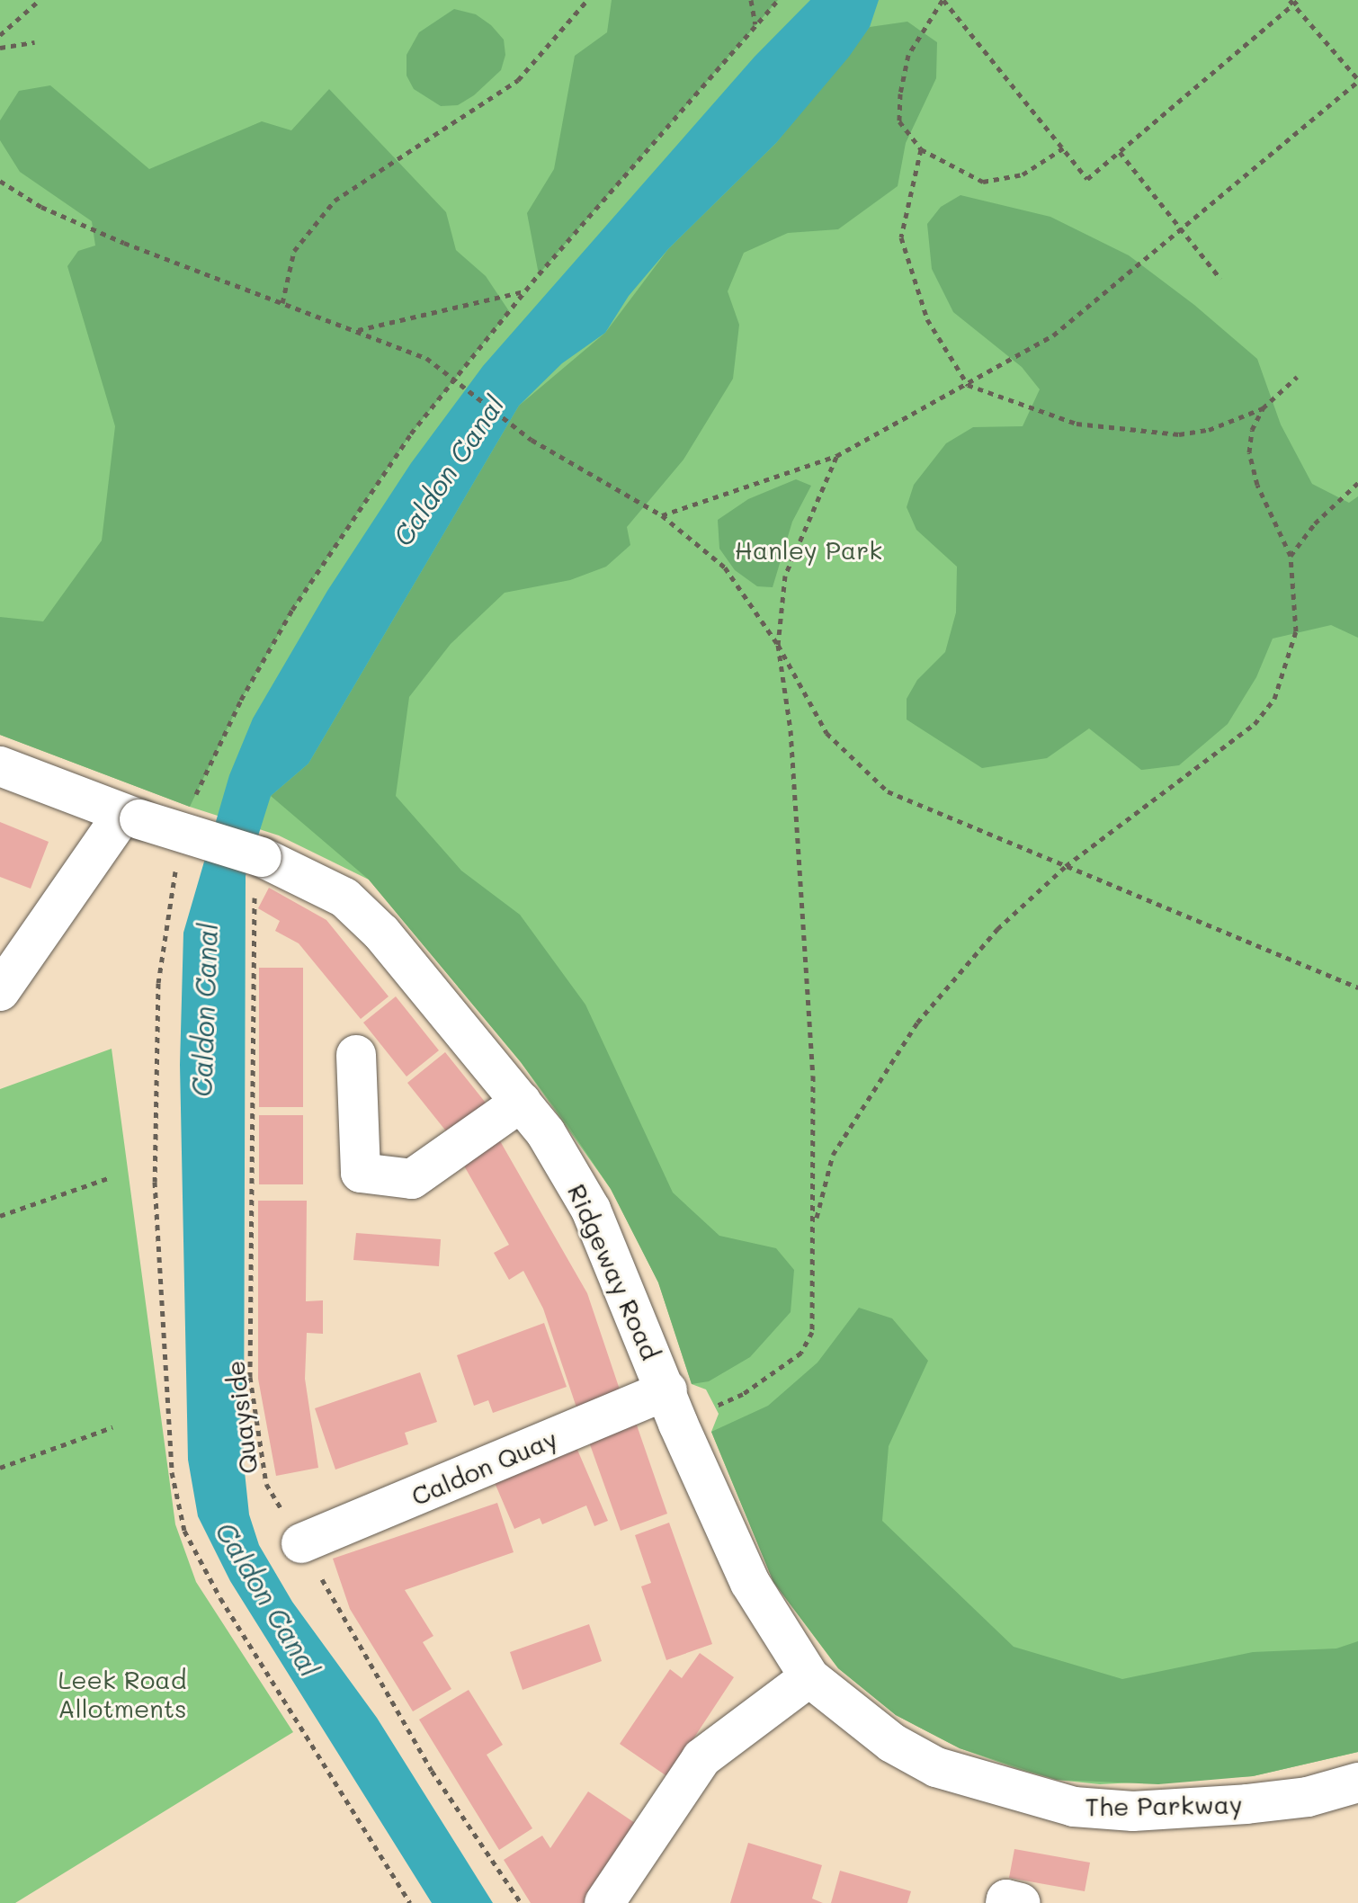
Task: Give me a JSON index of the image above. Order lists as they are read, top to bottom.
{
  "streets": {
    "street": ["Ridgeway Road", "Caldon Quay", "The Parkway"],
    "path": ["Quayside"]
  },
  "crossings": [
    ["Ridgeway Road", "Quayside"],
    ["Ridgeway Road", "Caldon Quay"],
    ["Ridgeway Road", "The Parkway"],
    ["Quayside", "Caldon Quay"]
  ],
  "water": ["Caldon Canal"],
  "parks": ["Hanley Park", "Leek Road Allotments"]
}
